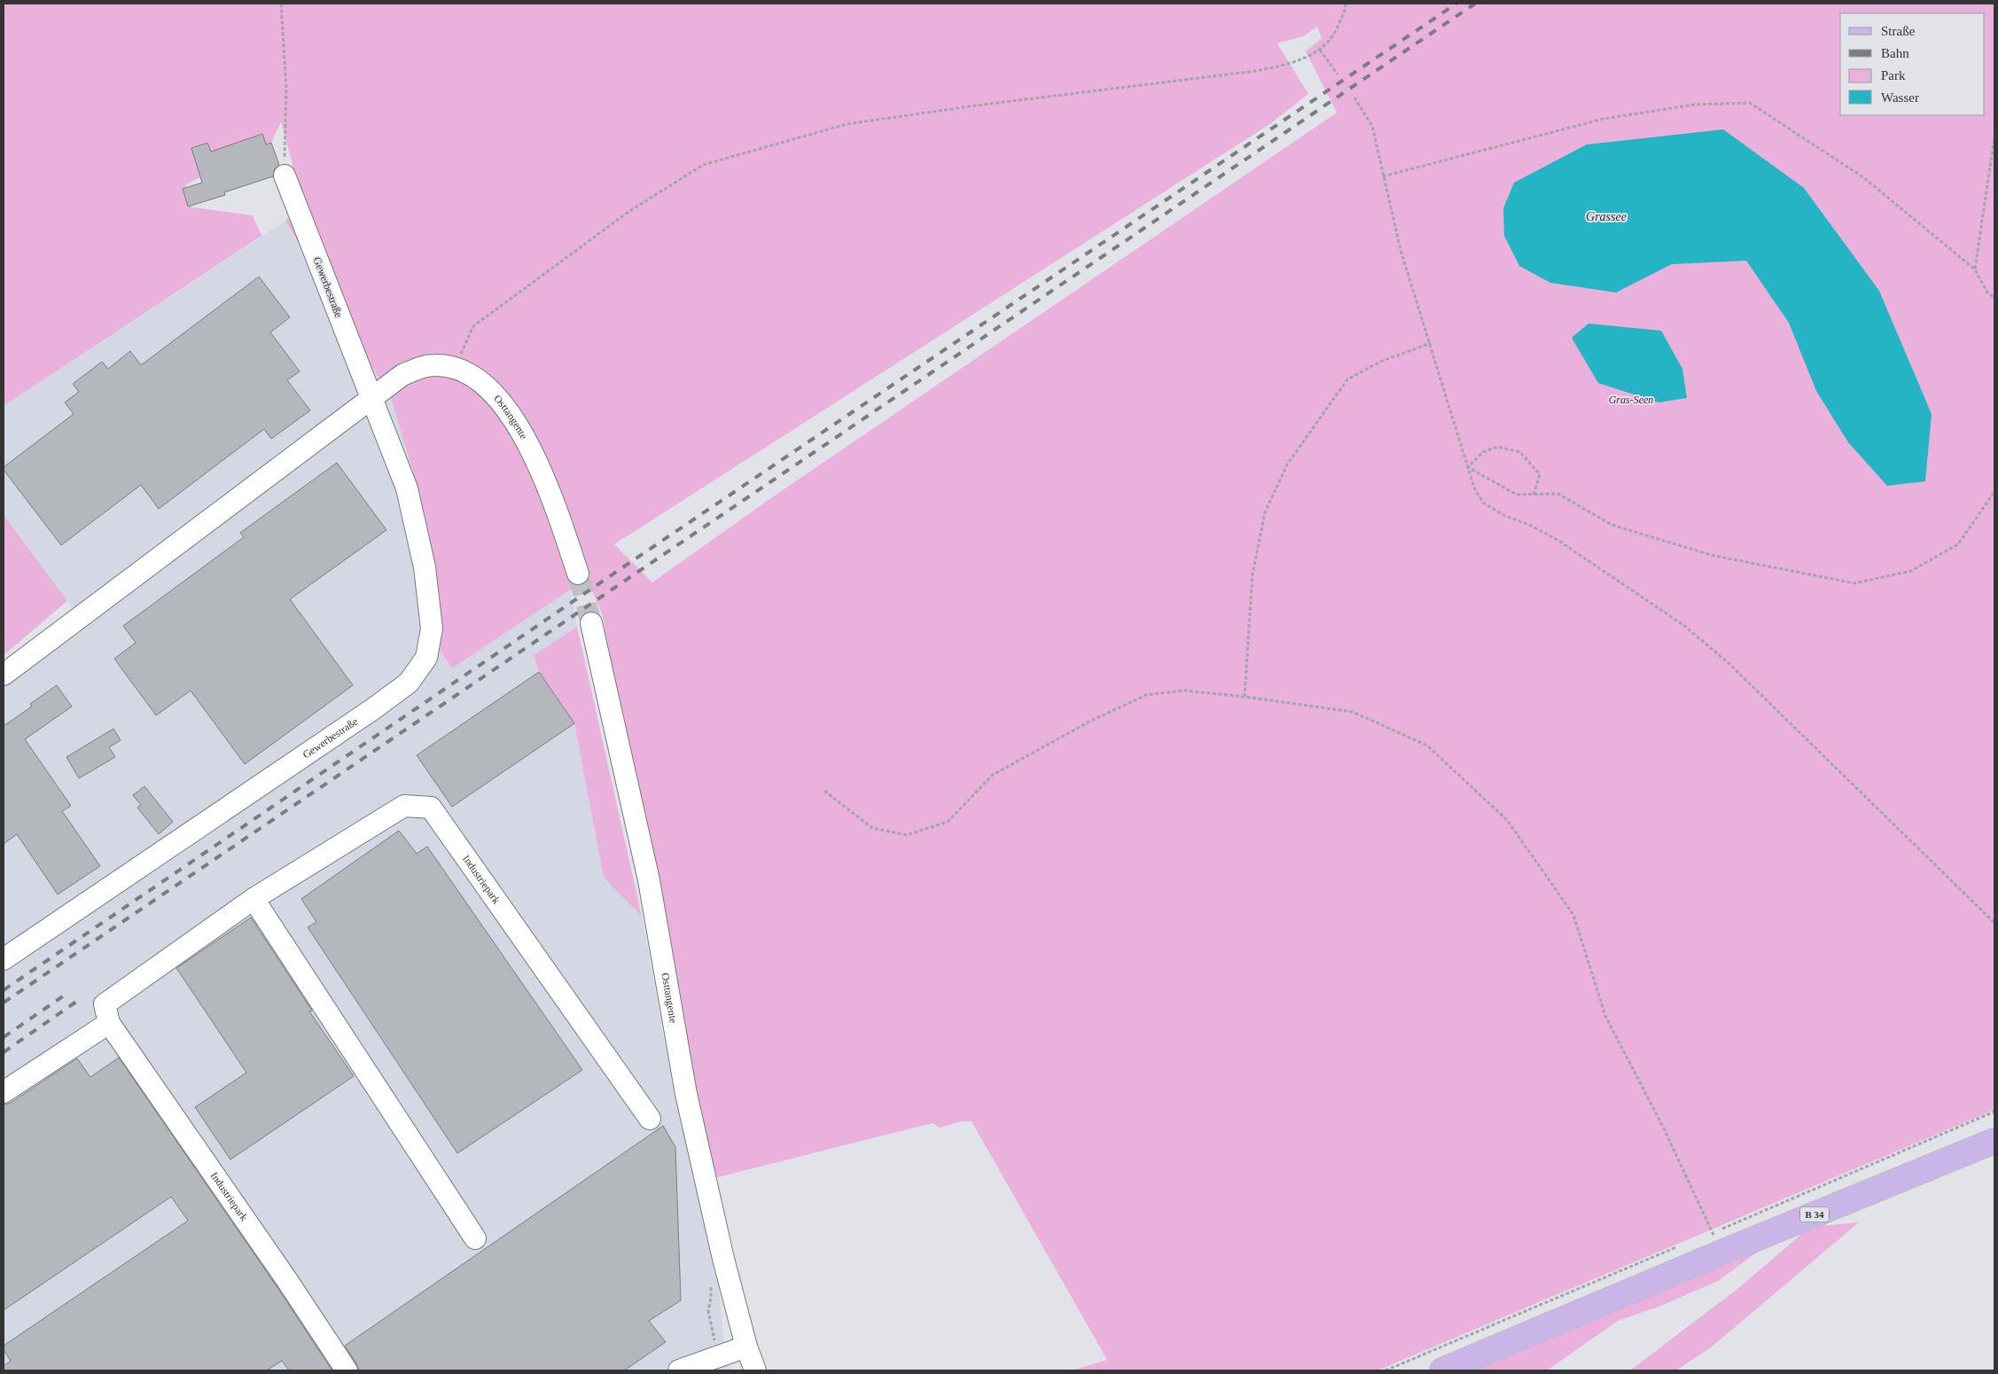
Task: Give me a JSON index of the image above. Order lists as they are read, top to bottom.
{
  "streets": {
    "main road": ["B 34"],
    "street": ["Gewerbestraße", "Osttangente", "Industriepark"]
  },
  "crossings": [
    ["Gewerbestraße", "Osttangente"]
  ],
  "water": ["Grassee"],
  "parks": ["Gras-Seen"],
  "legend": [
    "Straße",
    "Bahn",
    "Park",
    "Wasser"
  ]
}
